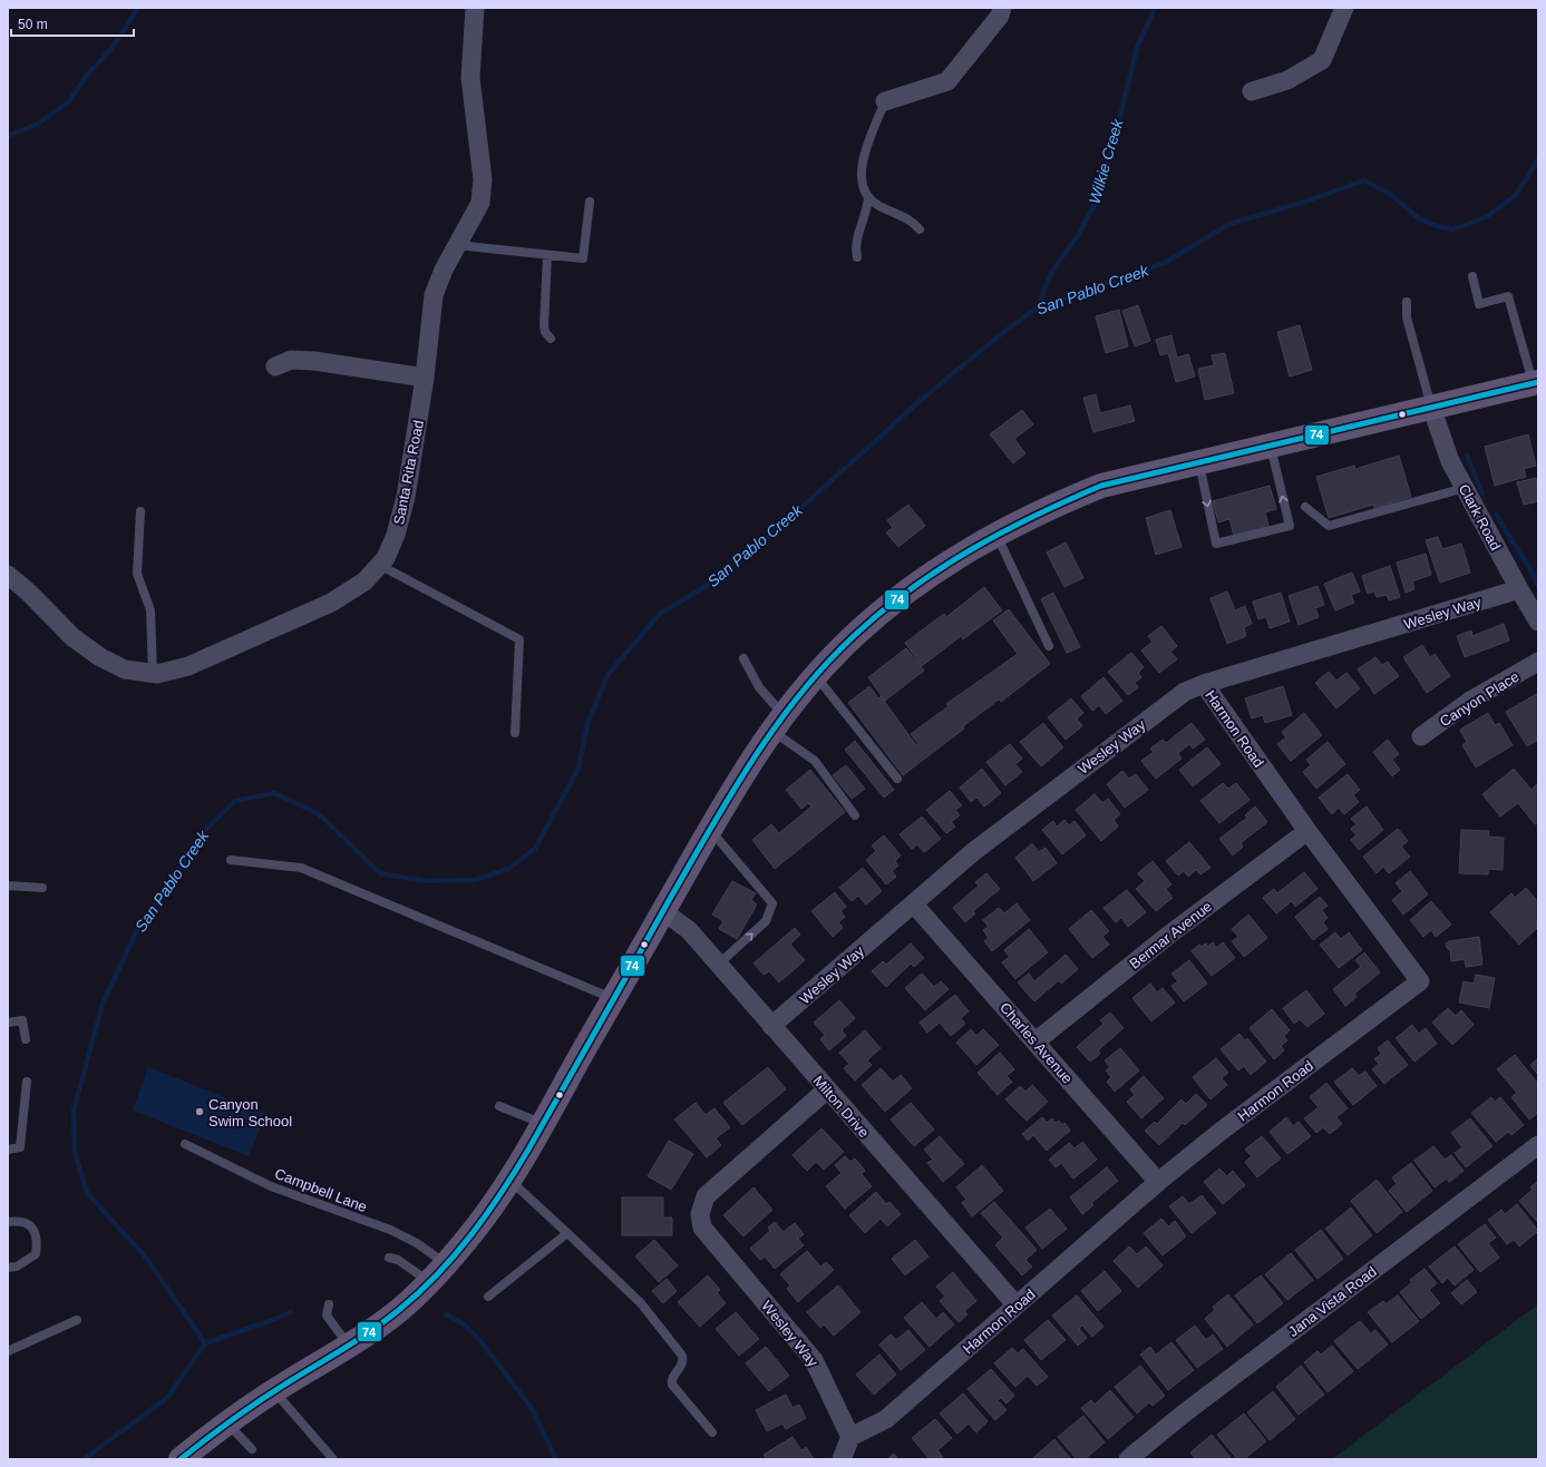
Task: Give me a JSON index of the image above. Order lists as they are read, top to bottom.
{
  "streets": {
    "street": [
      "Santa Rita Road",
      "Clark Road",
      "Wesley Way",
      "Canyon Place",
      "Harmon Road",
      "Bermar Avenue",
      "Charles Avenue",
      "Milton Drive",
      "Jana Vista Road"
    ],
    "lane": ["Campbell Lane"]
  },
  "crossings": [
    ["Clark Road", "Wesley Way"],
    ["Wesley Way", "Harmon Road"],
    ["Wesley Way", "Charles Avenue"],
    ["Wesley Way", "Milton Drive"],
    ["Harmon Road", "Bermar Avenue"],
    ["Harmon Road", "Charles Avenue"],
    ["Harmon Road", "Milton Drive"],
    ["Bermar Avenue", "Charles Avenue"]
  ],
  "water": ["Wilkie Creek", "San Pablo Creek"],
  "places": ["Canyon Swim School"],
  "lines": ["transit line 74"],
  "scale_bar": "50 m"
}
